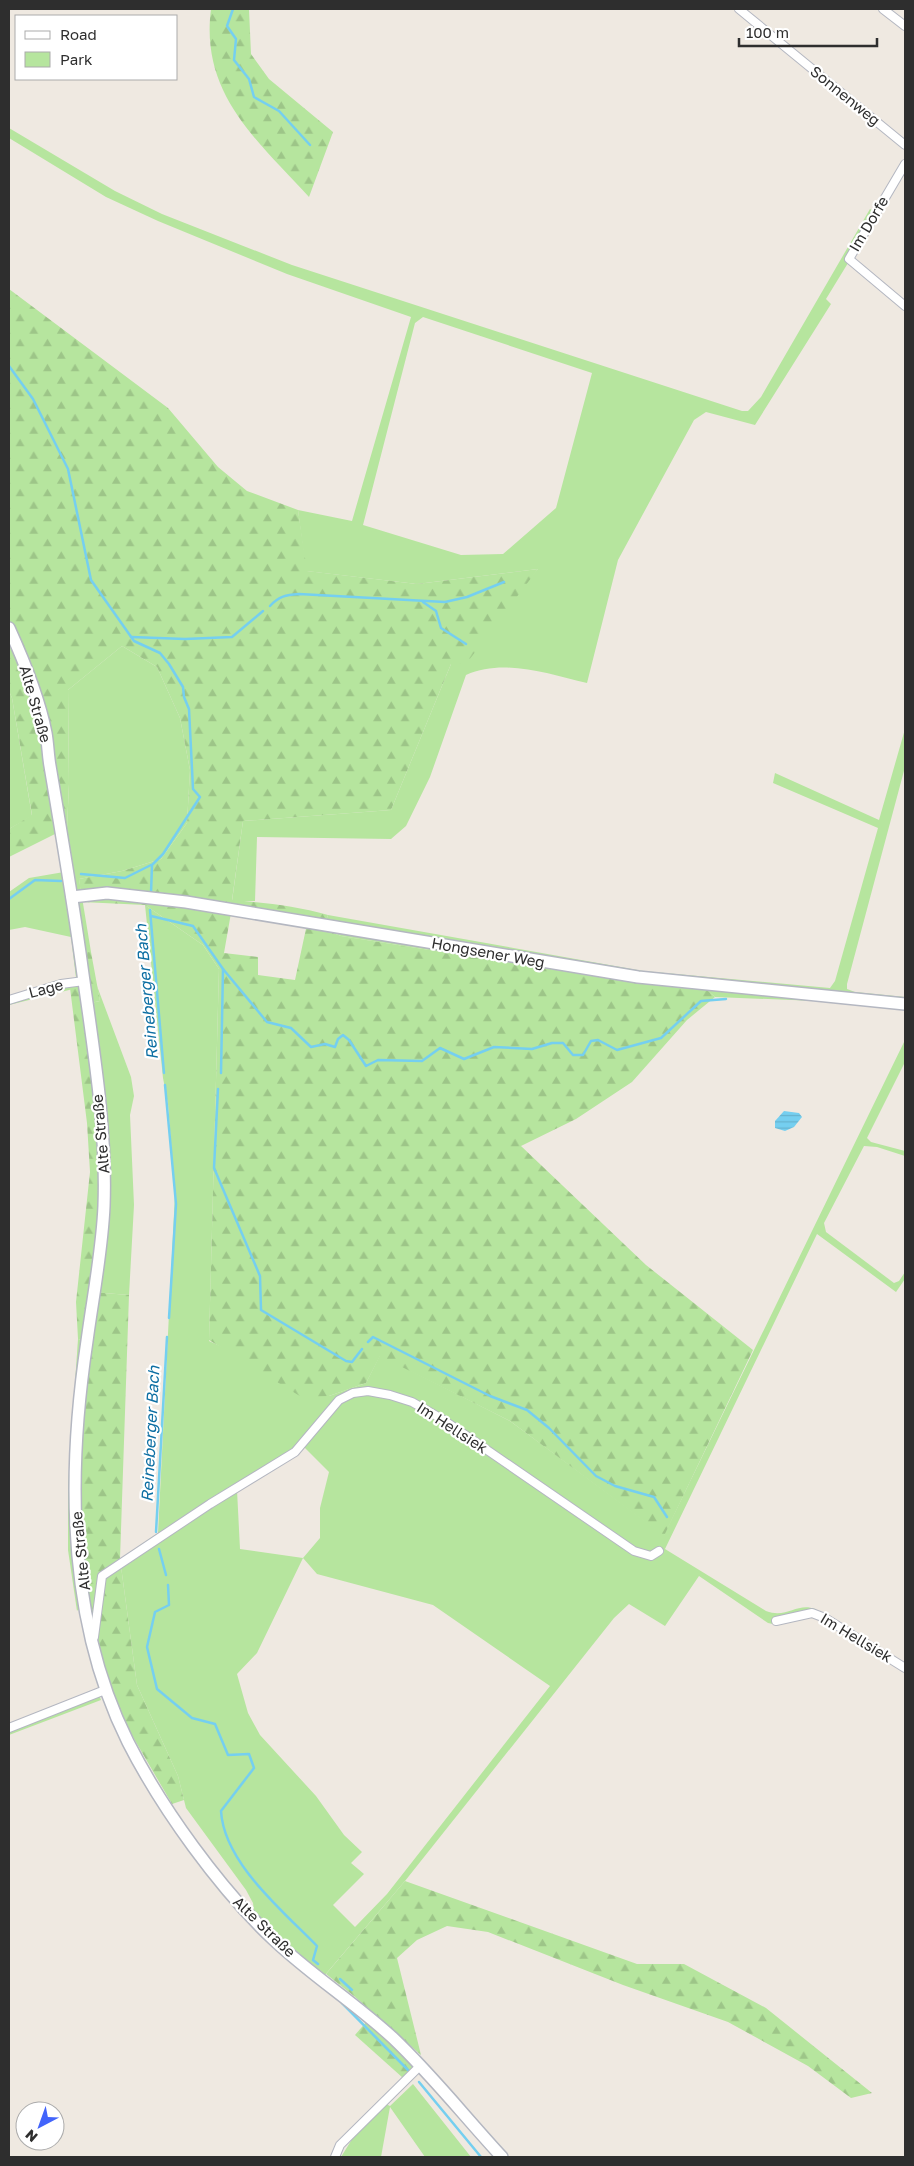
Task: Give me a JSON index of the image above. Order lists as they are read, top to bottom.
{
  "streets": {
    "main road": ["Alte Straße", "Hongsener Weg"],
    "street": [
      "Sonnenweg",
      "Im Dorfe",
      "Lage",
      "Im Hellsiek"
    ]
  },
  "crossings": [
    ["Alte Straße", "Hongsener Weg"],
    ["Alte Straße", "Lage"],
    ["Alte Straße", "Im Hellsiek"]
  ],
  "water": ["Reineberger Bach"],
  "legend": ["Road", "Park"],
  "scale_bar": "100 m",
  "north": "bottom left"
}
